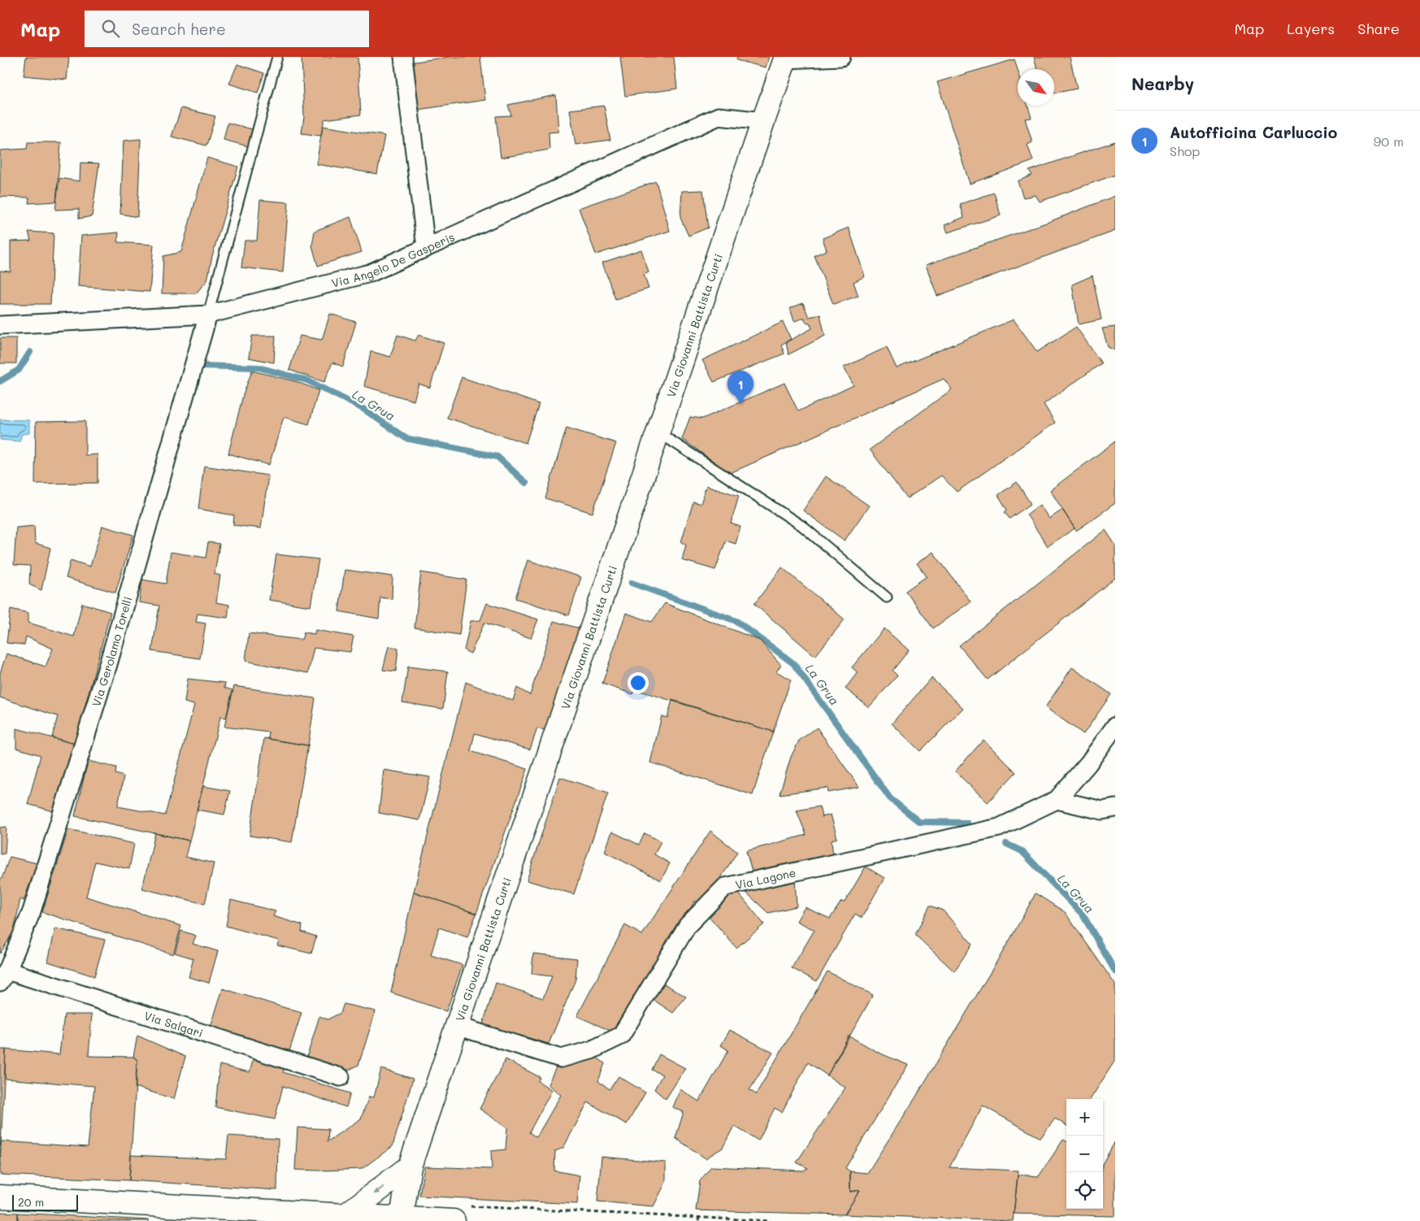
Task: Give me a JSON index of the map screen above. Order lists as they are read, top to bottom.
{
  "streets": {
    "street": [
      "Via Angelo De Gasperis",
      "Via Giovanni Battista Curti",
      "Via Gerolamo Torelli",
      "Via Lagone",
      "Via Salgari"
    ]
  },
  "crossings": [
    ["Via Angelo De Gasperis", "Via Giovanni Battista Curti"],
    ["Via Angelo De Gasperis", "Via Gerolamo Torelli"],
    ["Via Giovanni Battista Curti", "Via Lagone"],
    ["Via Gerolamo Torelli", "Via Salgari"]
  ],
  "water": ["La Grua"],
  "scale_bar": "20 m",
  "north": "bottom right",
  "page": {
    "header": "Map",
    "search": "Search here",
    "nav": ["Map", "Layers", "Share"],
    "heading": "Nearby",
    "list": [
      {
        "mark": "1",
        "name": "Autofficina Carluccio",
        "note": "Shop",
        "value": "90 m"
      }
    ],
    "pins": "1",
    "map_buttons": ["+", "−"],
    "scale": "20 m"
  }
}
